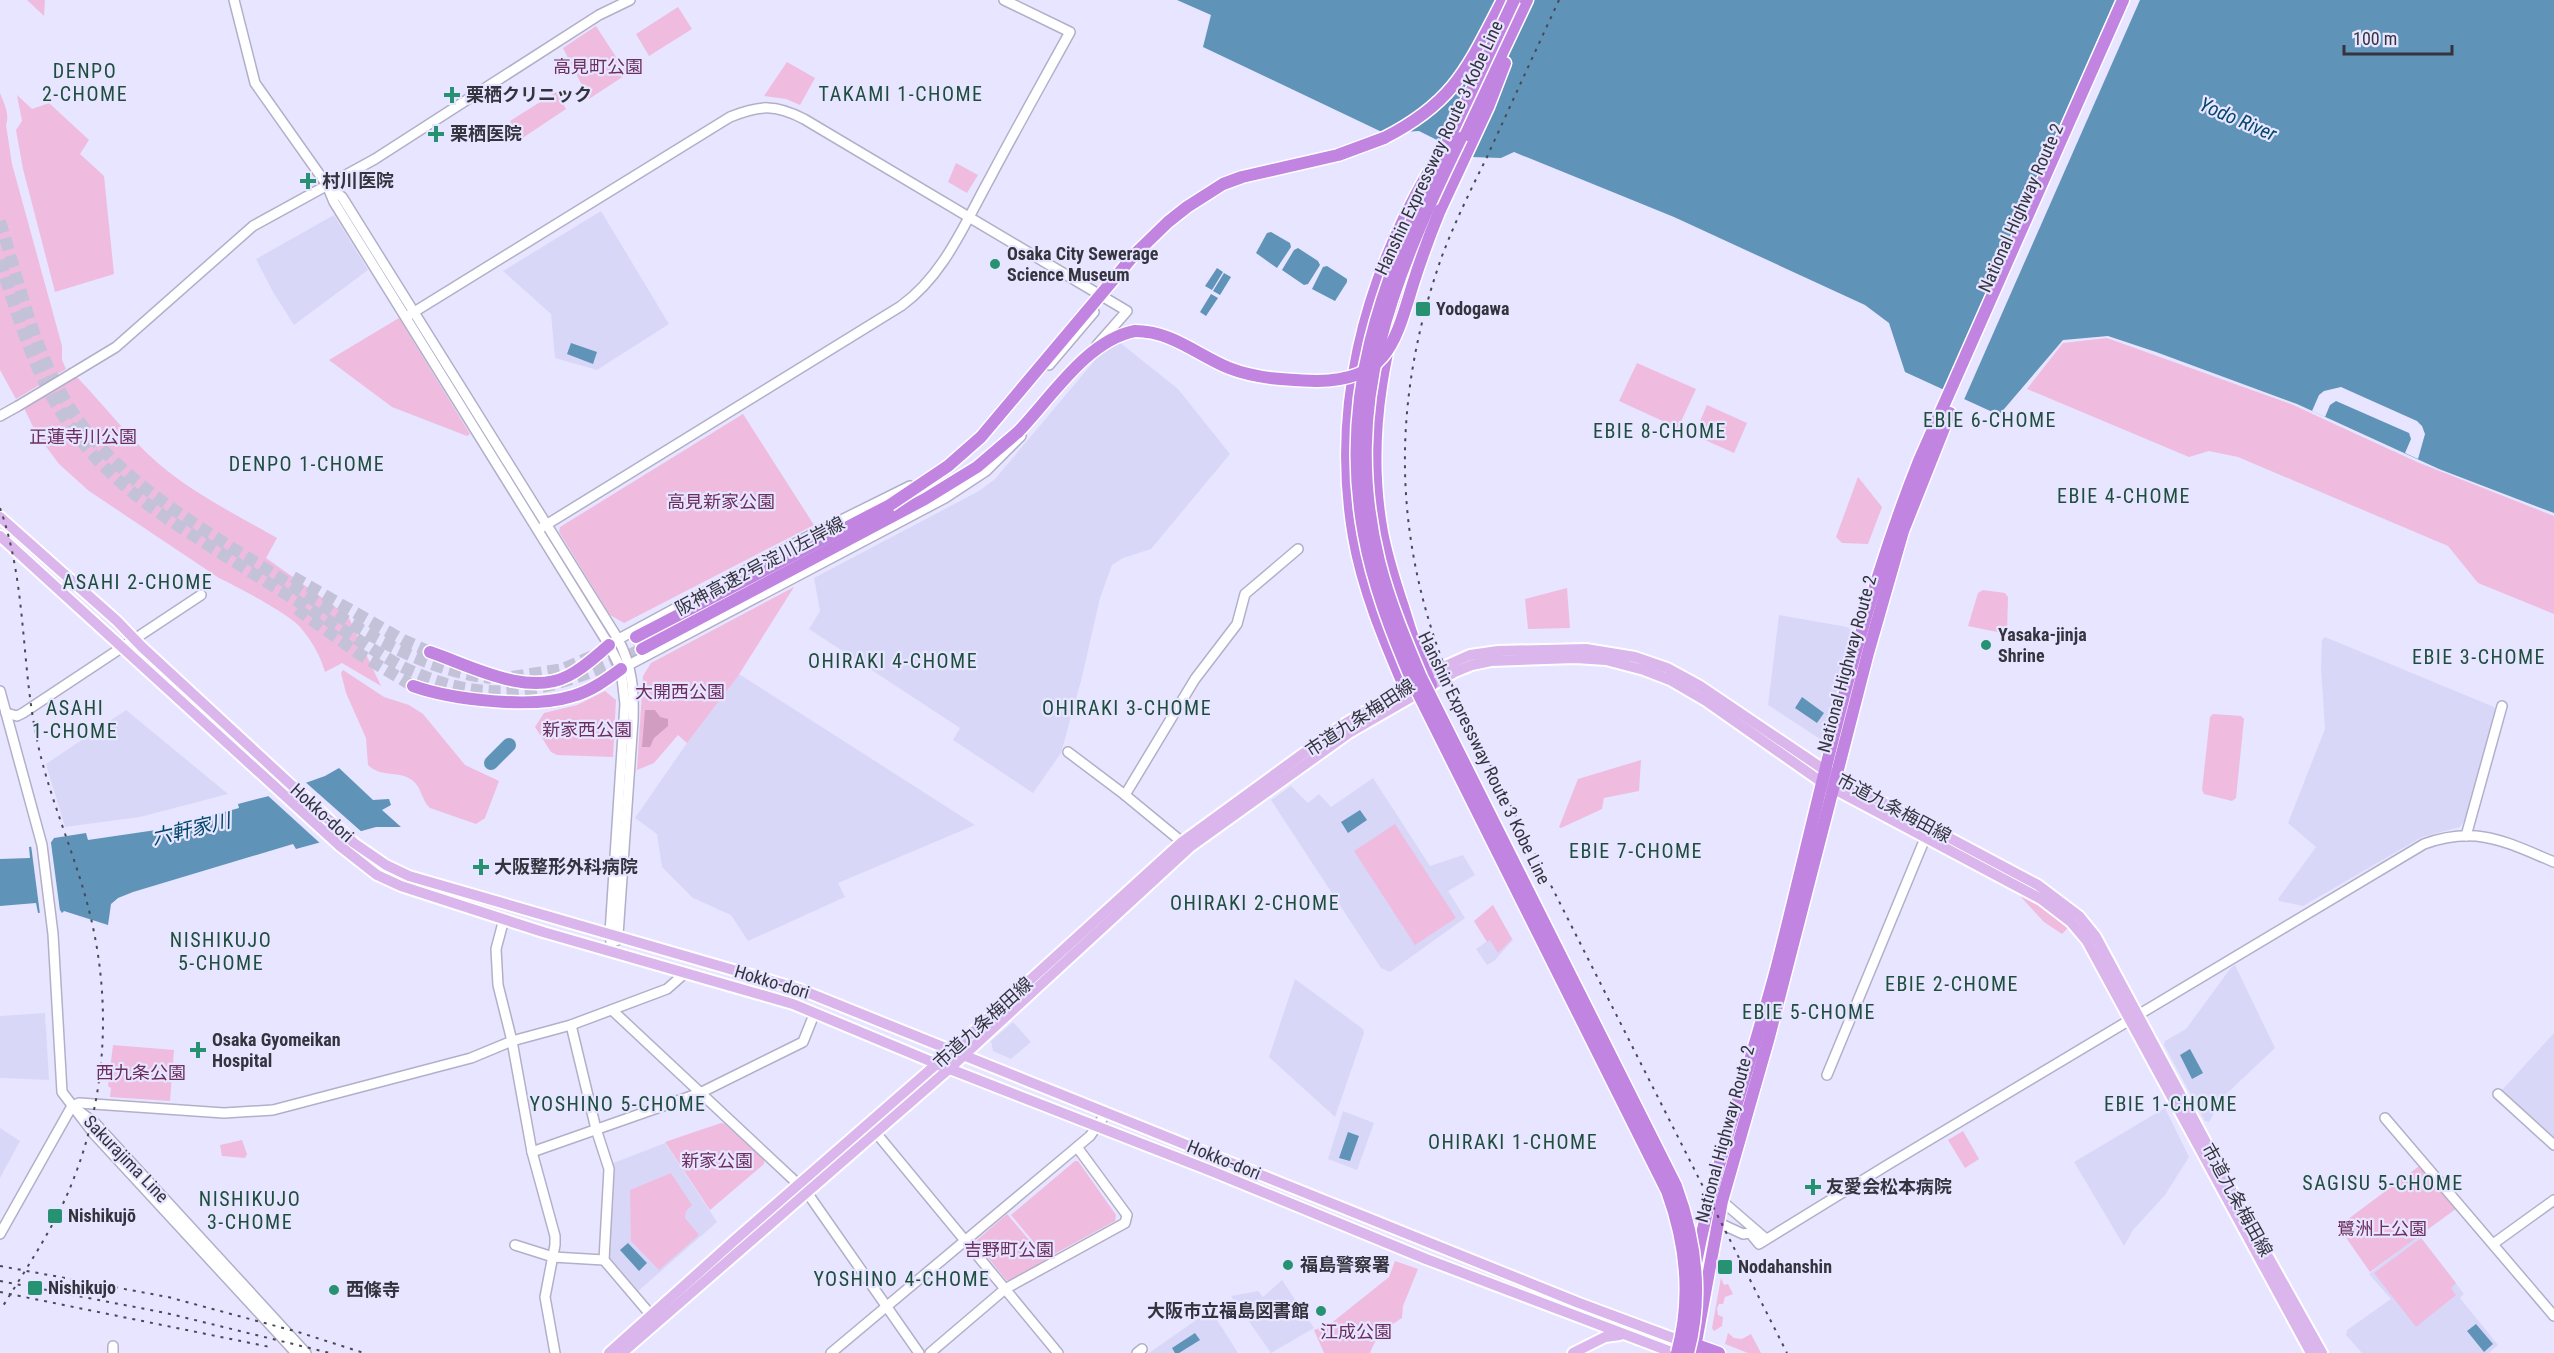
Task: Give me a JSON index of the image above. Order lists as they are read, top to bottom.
{
  "streets": {
    "highway": ["Hanshin Expressway Route 3 Kobe Line", "National Highway Route 2", "阪神高速2号淀川左岸線"],
    "main road": ["市道九条梅田線", "Hokko-dori"],
    "street": ["Sakurajima Line"]
  },
  "crossings": [
    ["Hanshin Expressway Route 3 Kobe Line", "National Highway Route 2"],
    ["Hanshin Expressway Route 3 Kobe Line", "Hokko-dori"],
    ["National Highway Route 2", "市道九条梅田線"],
    ["National Highway Route 2", "Hokko-dori"],
    ["市道九条梅田線", "Hokko-dori"]
  ],
  "districts": [
    "DENPO 2-CHOME",
    "TAKAMI 1-CHOME",
    "EBIE 6-CHOME",
    "EBIE 8-CHOME",
    "DENPO 1-CHOME",
    "EBIE 4-CHOME",
    "ASAHI 2-CHOME",
    "EBIE 3-CHOME",
    "OHIRAKI 4-CHOME",
    "ASAHI 1-CHOME",
    "OHIRAKI 3-CHOME",
    "EBIE 7-CHOME",
    "OHIRAKI 2-CHOME",
    "NISHIKUJO 5-CHOME",
    "EBIE 2-CHOME",
    "EBIE 5-CHOME",
    "YOSHINO 5-CHOME",
    "EBIE 1-CHOME",
    "OHIRAKI 1-CHOME",
    "SAGISU 5-CHOME",
    "NISHIKUJO 3-CHOME",
    "YOSHINO 4-CHOME"
  ],
  "water": ["Yodo River", "六軒家川"],
  "parks": [
    "高見町公園",
    "正蓮寺川公園",
    "高見新家公園",
    "大開西公園",
    "新家西公園",
    "西九条公園",
    "新家公園",
    "鷺洲上公園",
    "吉野町公園",
    "江成公園"
  ],
  "places": {
    "health": [
      "栗栖クリニック",
      "栗栖医院",
      "村川医院",
      "大阪整形外科病院",
      "Osaka Gyomeikan Hospital",
      "友愛会松本病院"
    ],
    "other": [
      "Osaka City Sewerage Science Museum",
      "Yasaka-jinja Shrine",
      "福島警察署",
      "西條寺",
      "大阪市立福島図書館"
    ],
    "transit": [
      "Yodogawa",
      "Nishikujō",
      "Nodahanshin",
      "Nishikujo"
    ]
  },
  "scale_bar": "100 m"
}
